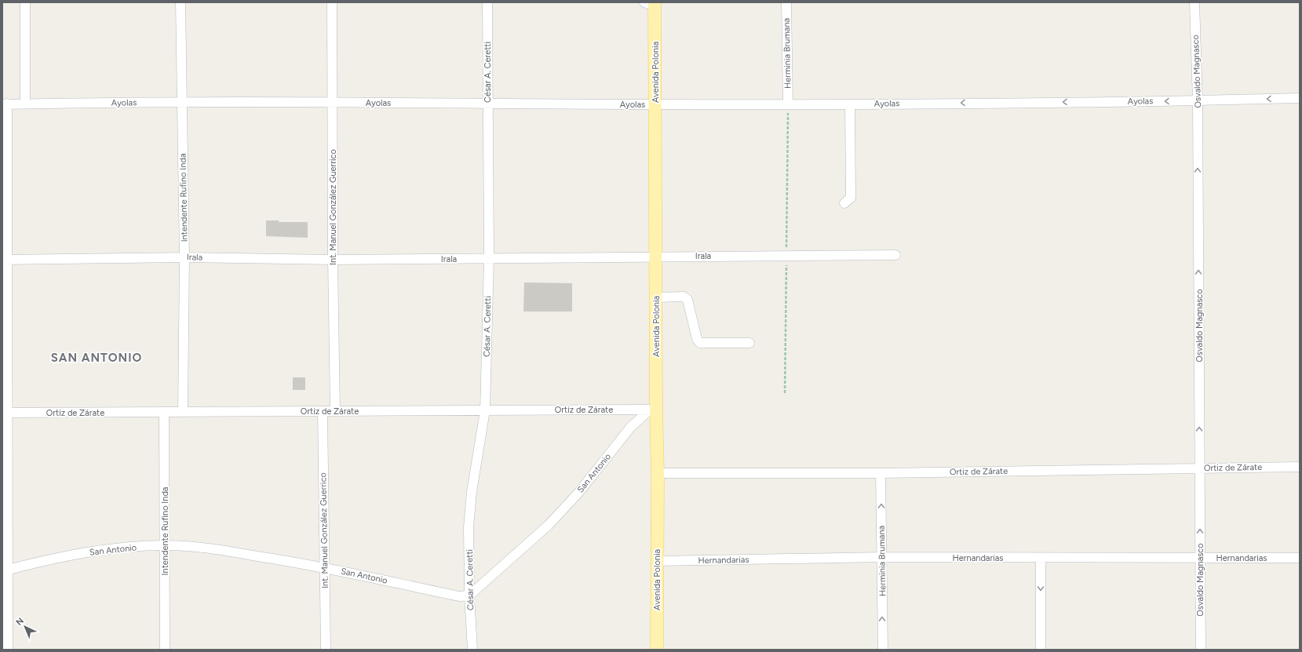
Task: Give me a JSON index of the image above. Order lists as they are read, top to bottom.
{
  "streets": {
    "main road": ["Avenida Polonia"],
    "street": [
      "Herminia Brumana",
      "Osvaldo Magnasco",
      "César A. Ceretti",
      "Ayolas",
      "Intendente Rufino Inda",
      "Int. Manuel González Guerrico",
      "Irala",
      "Ortiz de Zárate",
      "San Antonio",
      "Hernandarias"
    ]
  },
  "crossings": [
    ["Herminia Brumana", "Ayolas"],
    ["Herminia Brumana", "Ortiz de Zárate"],
    ["Herminia Brumana", "Hernandarias"],
    ["Osvaldo Magnasco", "Ayolas"],
    ["Osvaldo Magnasco", "Ortiz de Zárate"],
    ["Osvaldo Magnasco", "Hernandarias"],
    ["César A. Ceretti", "Ayolas"],
    ["César A. Ceretti", "Irala"],
    ["César A. Ceretti", "Ortiz de Zárate"],
    ["César A. Ceretti", "San Antonio"],
    ["Avenida Polonia", "Ayolas"],
    ["Avenida Polonia", "Irala"],
    ["Avenida Polonia", "Ortiz de Zárate"],
    ["Avenida Polonia", "San Antonio"],
    ["Avenida Polonia", "Hernandarias"],
    ["Ayolas", "Intendente Rufino Inda"],
    ["Ayolas", "Int. Manuel González Guerrico"],
    ["Intendente Rufino Inda", "Irala"],
    ["Intendente Rufino Inda", "Ortiz de Zárate"],
    ["Intendente Rufino Inda", "San Antonio"],
    ["Int. Manuel González Guerrico", "Irala"],
    ["Int. Manuel González Guerrico", "Ortiz de Zárate"],
    ["Int. Manuel González Guerrico", "San Antonio"],
    ["Ortiz de Zárate", "San Antonio"]
  ],
  "one_way": ["Herminia Brumana", "Osvaldo Magnasco"],
  "districts": ["SAN ANTONIO"],
  "north": "top left"
}
